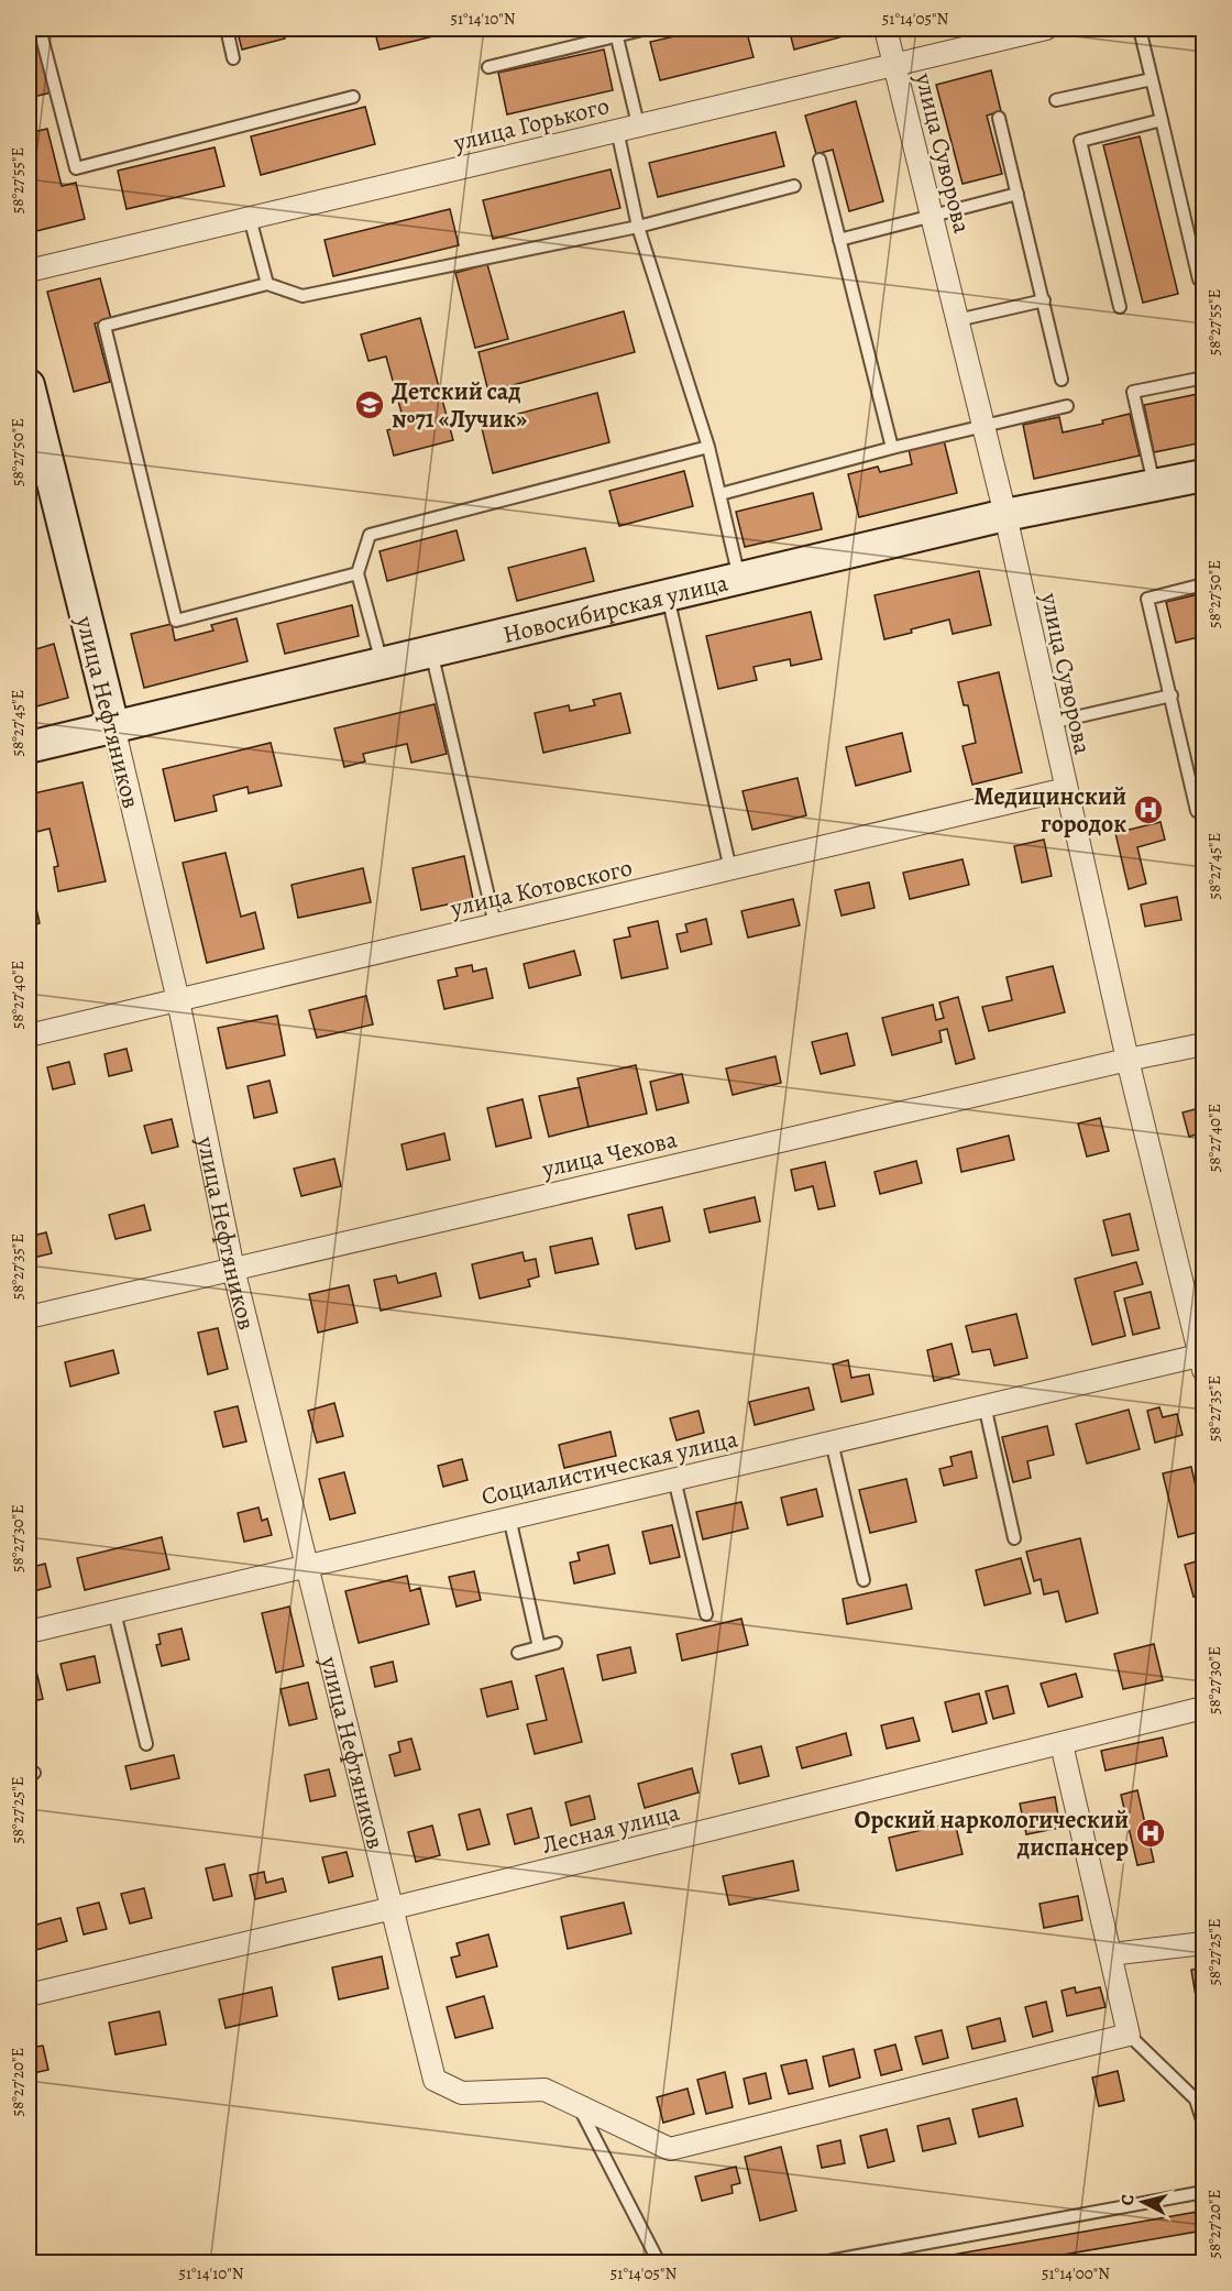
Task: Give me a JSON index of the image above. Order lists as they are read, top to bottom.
{
  "streets": {
    "main road": ["Новосибирская улица", "улица Нефтяников"],
    "street": [
      "улица Горького",
      "улица Суворова",
      "улица Котовского",
      "улица Чехова",
      "Социалистическая улица",
      "Лесная улица"
    ]
  },
  "crossings": [
    ["улица Горького", "улица Суворова"],
    ["улица Суворова", "Новосибирская улица"],
    ["улица Суворова", "улица Котовского"],
    ["улица Суворова", "улица Чехова"],
    ["улица Суворова", "Социалистическая улица"],
    ["Новосибирская улица", "улица Нефтяников"],
    ["улица Нефтяников", "улица Котовского"],
    ["улица Нефтяников", "улица Чехова"],
    ["улица Нефтяников", "Социалистическая улица"],
    ["улица Нефтяников", "Лесная улица"]
  ],
  "places": {
    "school or university": ["Детский сад №71 «Лучик»"],
    "hospital": ["Медицинский городок", "Орский наркологический диспансер"]
  },
  "north": "left",
  "coordinates": [
    "51°14'10\"N",
    "51°14'05\"N",
    "58°27'55\"E",
    "58°27'50\"E",
    "58°27'45\"E",
    "58°27'40\"E",
    "58°27'35\"E",
    "58°27'30\"E",
    "58°27'25\"E",
    "58°27'20\"E",
    "51°14'00\"N"
  ]
}
